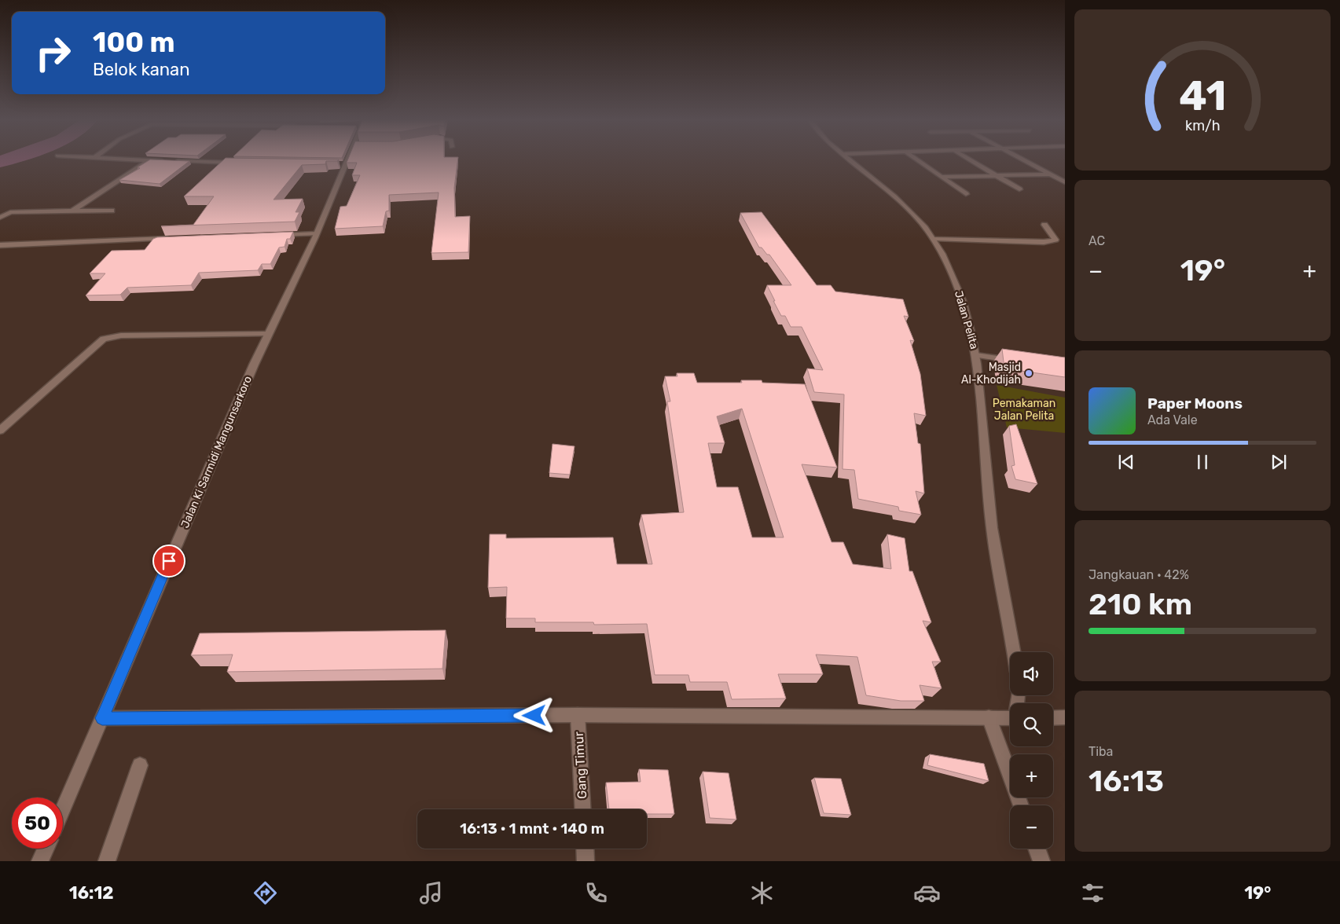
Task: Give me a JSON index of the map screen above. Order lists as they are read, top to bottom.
{
  "streets": {
    "street": ["Jalan Pelita", "Jalan Ki Sarmidi Mangunsarkoro", "Gang Timur"]
  },
  "parks": ["Pemakaman Jalan Pelita"],
  "places": ["Masjid Al-Khodijah"],
  "page": {
    "turn": ["100 m", "Belok kanan"],
    "tile": [
      "AC",
      ["Jangkauan · 42%", "210 km"],
      ["Tiba", "16:13"]
    ],
    "heat": ["−", "19°", "+"],
    "song": ["Paper Moons", "Ada Vale"],
    "map_buttons": ["+", "−"],
    "limit": "50",
    "trip": "16:13 · 1 mnt · 140 m",
    "tabs": ["16:12", "19°"],
    "gauge": ["41", "km/h"]
  }
}
